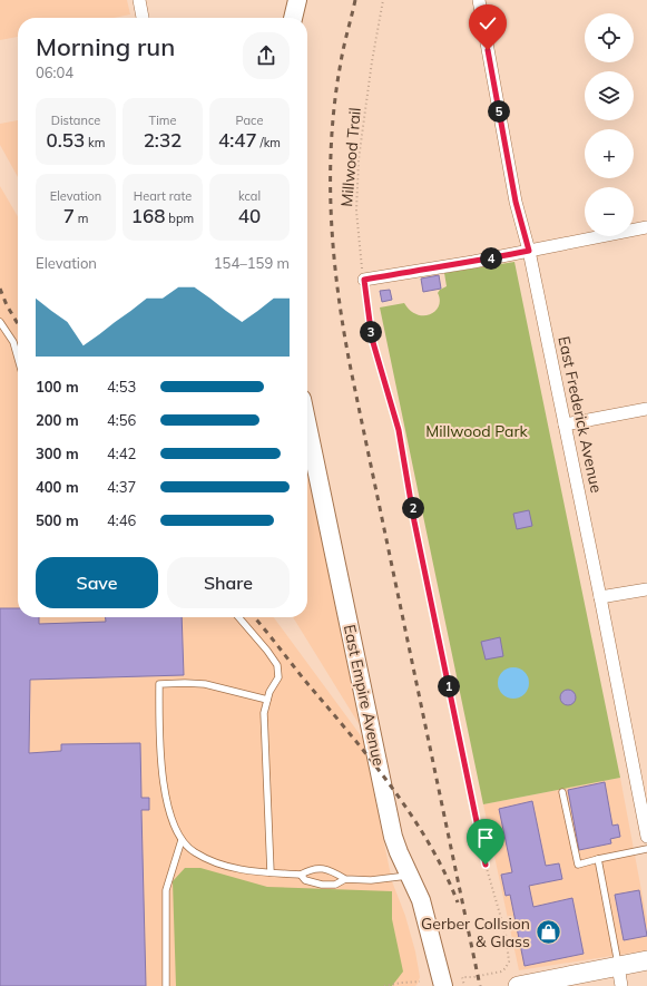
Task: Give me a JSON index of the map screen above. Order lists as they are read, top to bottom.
{
  "streets": {
    "street": ["East Frederick Avenue", "East Empire Avenue"],
    "path": ["Millwood Trail"]
  },
  "parks": ["Millwood Park"],
  "places": {
    "shop": ["Gerber Collsion & Glass"]
  },
  "page": {
    "map_buttons": ["+", "−"],
    "heading": ["Morning run", "06:04"],
    "stats": [
      ["Distance", "0.53 km"],
      ["Time", "2:32"],
      ["Pace", "4:47 /km"],
      ["Elevation", "7 m"],
      ["Heart rate", "168 bpm"],
      ["kcal", "40"]
    ],
    "pins": [
      "5",
      "4",
      "3",
      "2",
      "1"
    ],
    "chart": ["Elevation", "154–159 m"],
    "list": [
      {
        "name": "100 m",
        "note": "4:53"
      },
      {
        "name": "200 m",
        "note": "4:56"
      },
      {
        "name": "300 m",
        "note": "4:42"
      },
      {
        "name": "400 m",
        "note": "4:37"
      },
      {
        "name": "500 m",
        "note": "4:46"
      }
    ],
    "buttons": ["Save", "Share"]
  }
}
